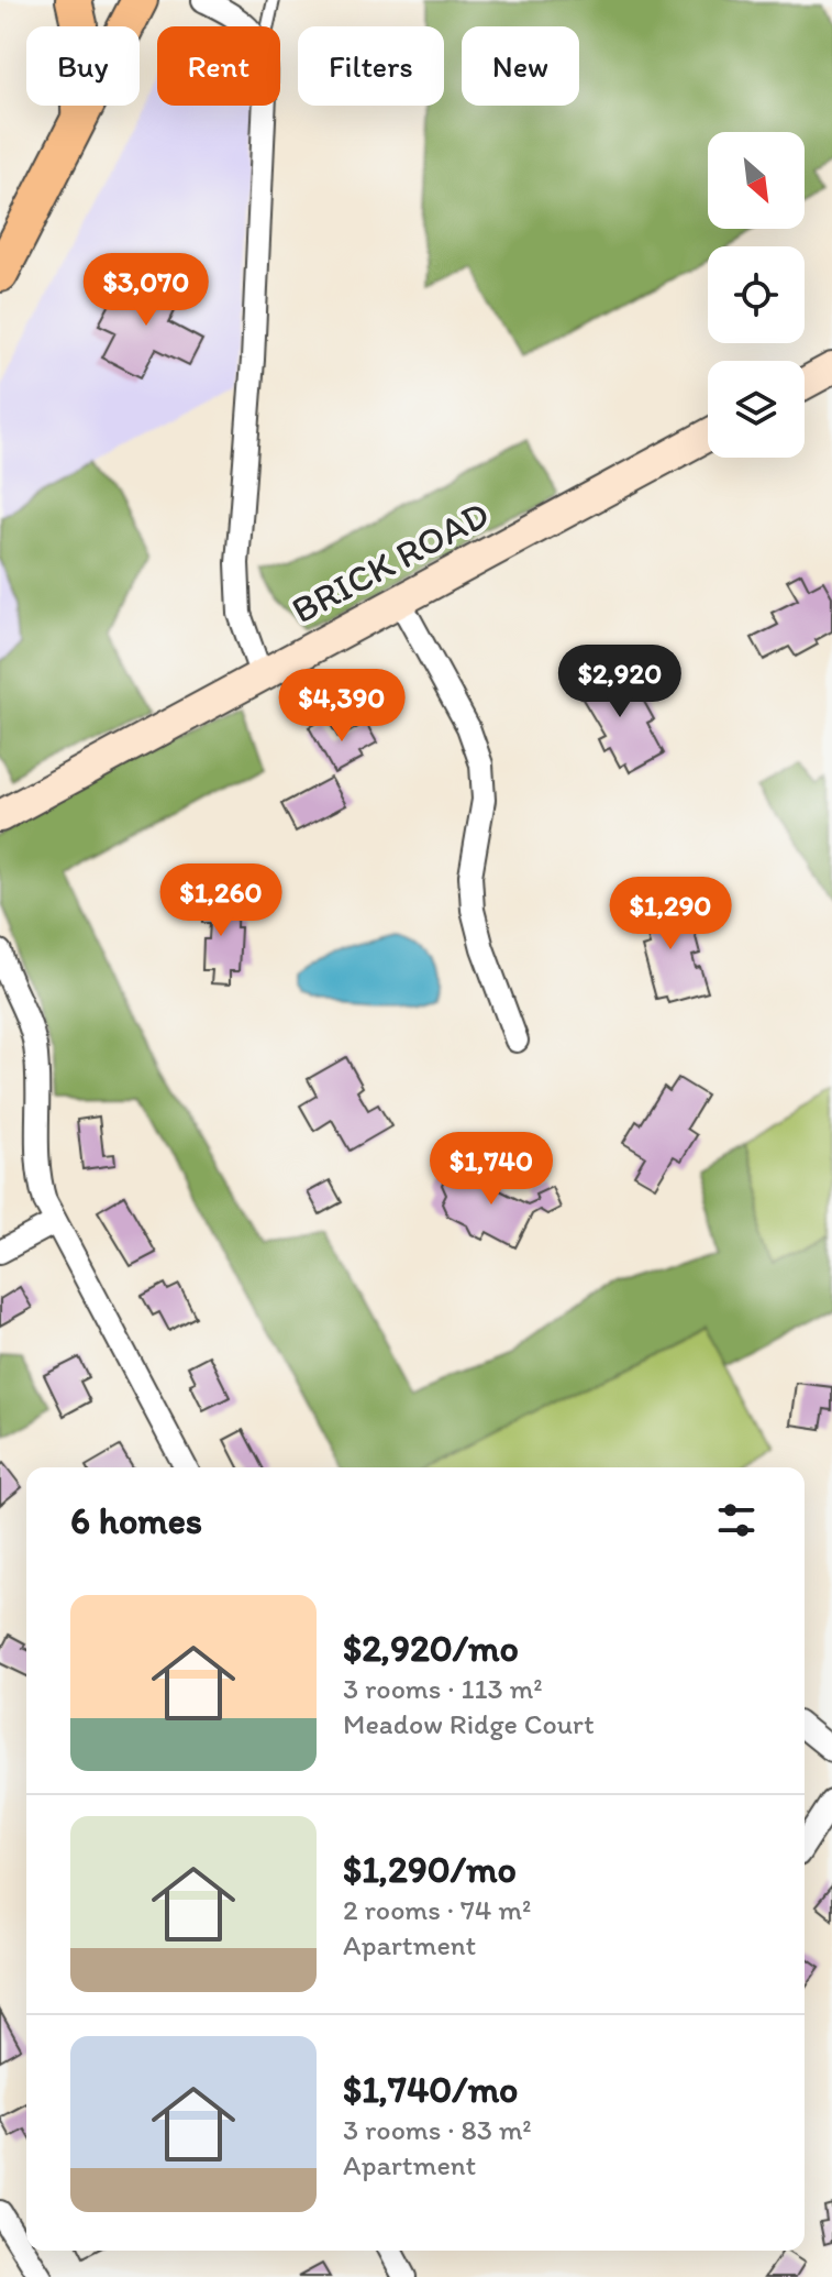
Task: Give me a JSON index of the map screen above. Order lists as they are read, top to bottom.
{
  "streets": {
    "street": ["BRICK ROAD"]
  },
  "north": "bottom right",
  "page": {
    "chip": [
      "Buy",
      "Rent",
      "Filters",
      "New"
    ],
    "price": [
      "$3,070",
      "$2,920",
      "$4,390",
      "$1,260",
      "$1,290",
      "$1,740"
    ],
    "heading": "6 homes",
    "list": [
      {
        "name": "$2,920/mo",
        "note": "3 rooms · 113 m² · Meadow Ridge Court"
      },
      {
        "name": "$1,290/mo",
        "note": "2 rooms · 74 m² · Apartment"
      },
      {
        "name": "$1,740/mo",
        "note": "3 rooms · 83 m² · Apartment"
      }
    ]
  }
}
